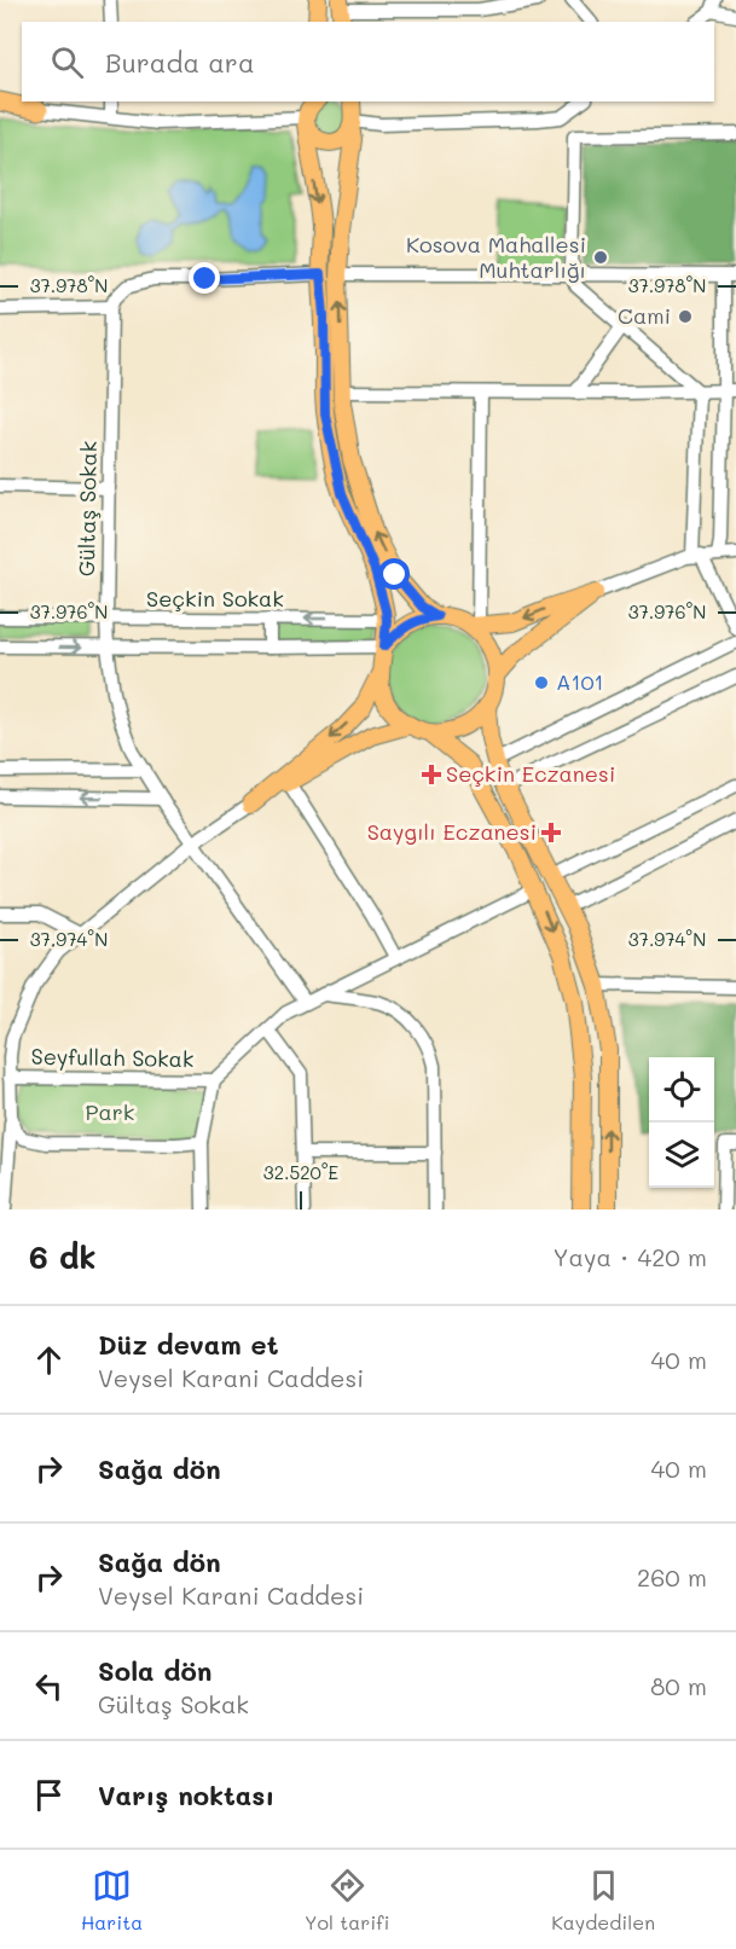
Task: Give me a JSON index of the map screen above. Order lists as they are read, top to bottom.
{
  "streets": {
    "street": ["Gültaş Sokak", "Seçkin Sokak", "Seyfullah Sokak"]
  },
  "crossings": [
    ["Gültaş Sokak", "Seçkin Sokak"]
  ],
  "parks": ["Park"],
  "places": {
    "other": ["Kosova Mahallesi Muhtarlığı", "Cami", "A101"],
    "health": ["Seçkin Eczanesi", "Saygılı Eczanesi"]
  },
  "page": {
    "search": "Burada ara",
    "heading": ["6 dk", "Yaya · 420 m"],
    "list": [
      ["Düz devam et", "Veysel Karani Caddesi", "40 m"],
      ["Sağa dön", "40 m"],
      ["Sağa dön", "Veysel Karani Caddesi", "260 m"],
      ["Sola dön", "Gültaş Sokak", "80 m"],
      "Varış noktası"
    ],
    "nav": ["Harita", "Yol tarifi", "Kaydedilen"]
  },
  "coordinates": [
    "37.978°N",
    "37.976°N",
    "37.974°N",
    "32.520°E"
  ]
}
